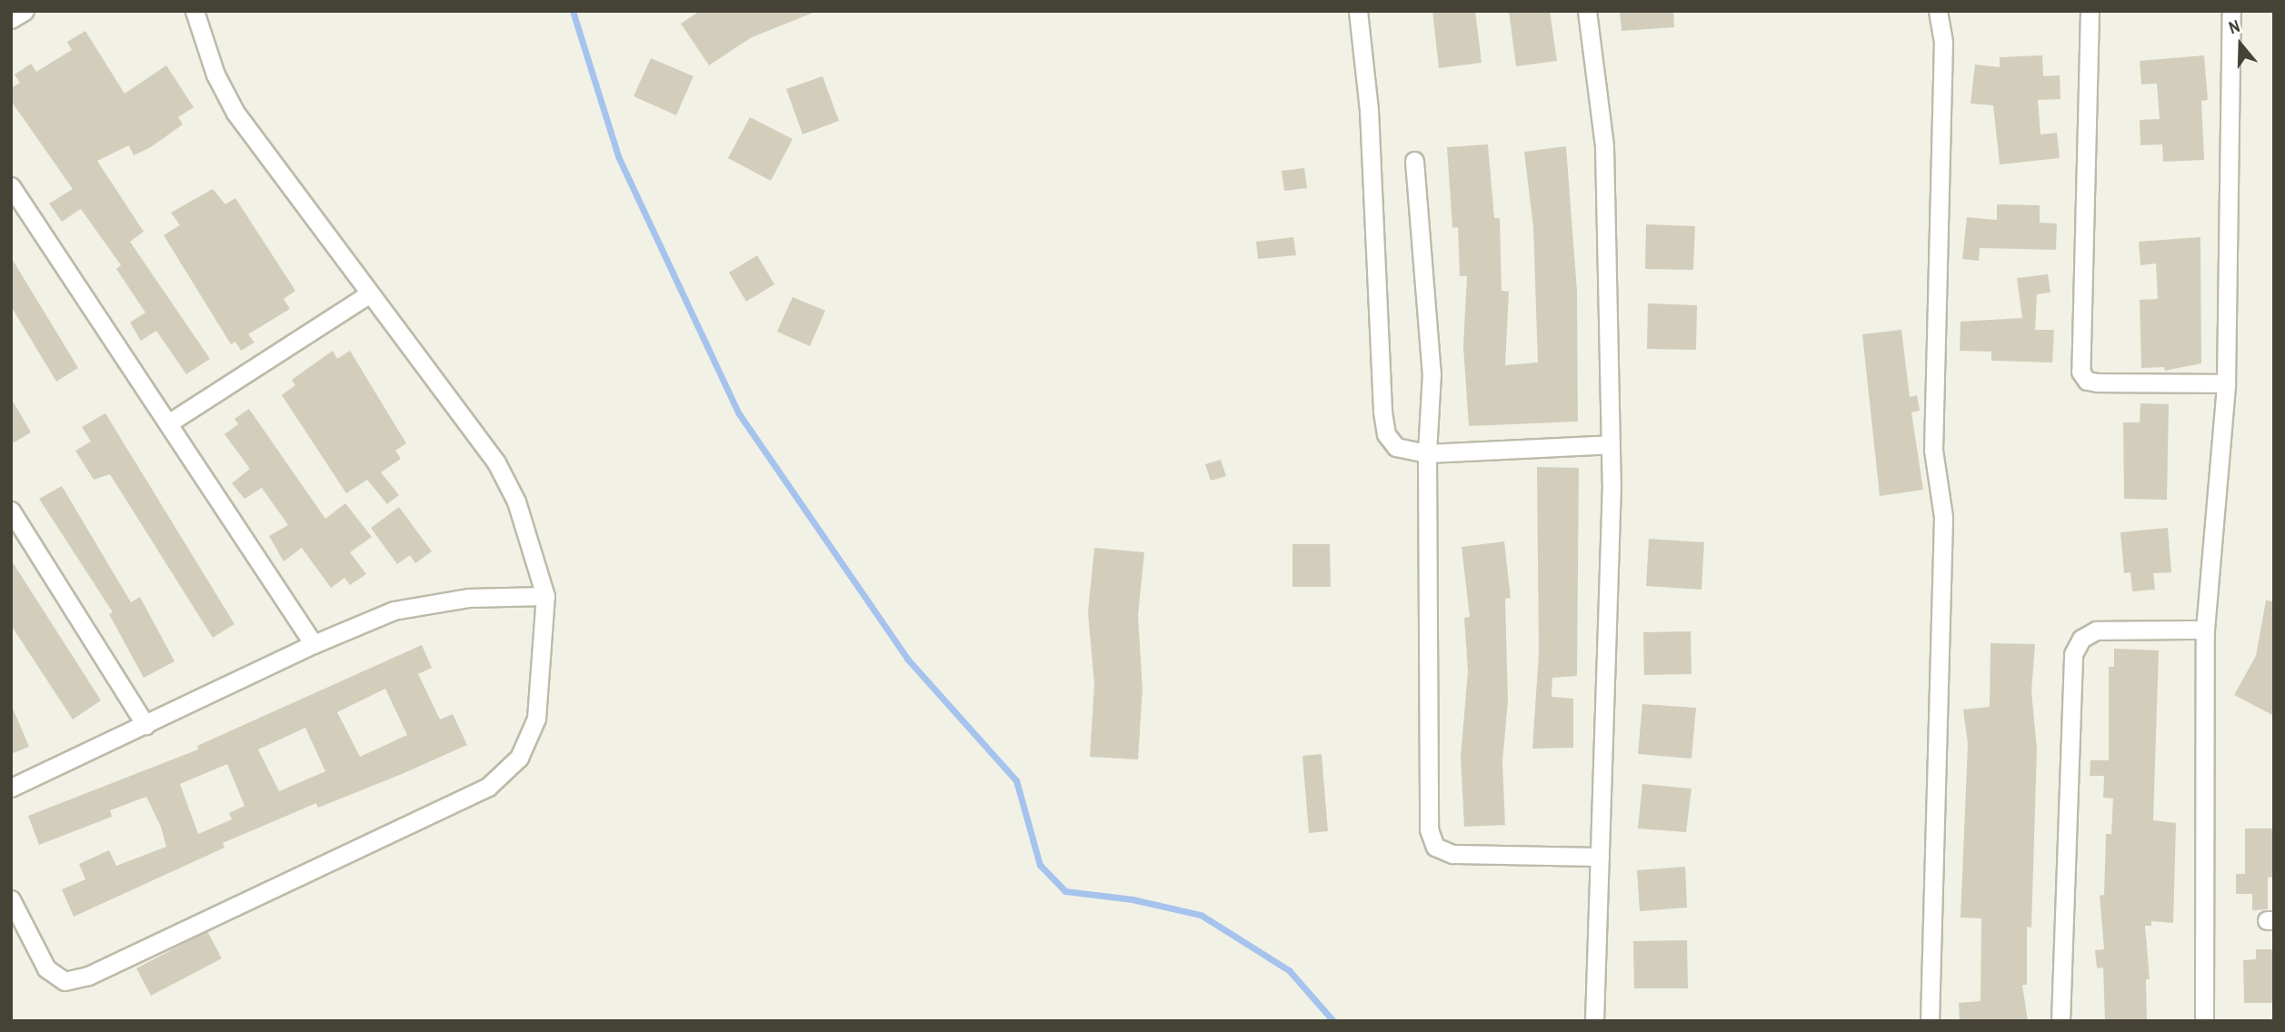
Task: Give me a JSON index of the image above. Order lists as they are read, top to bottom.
{
  "north": "top"
}
